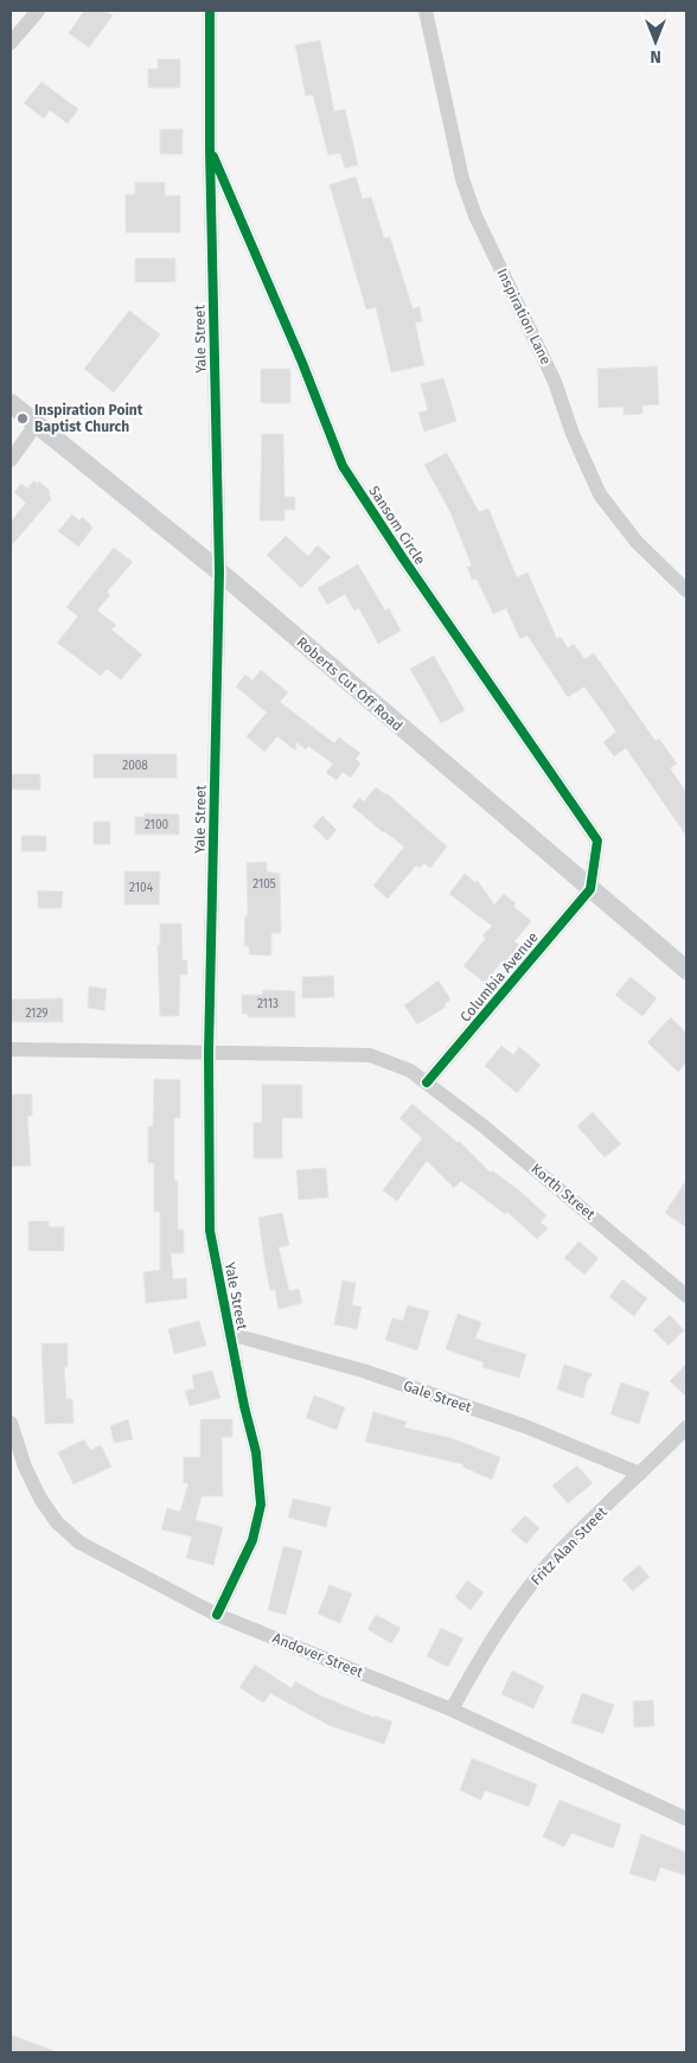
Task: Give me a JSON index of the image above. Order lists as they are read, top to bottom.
{
  "streets": {
    "street": [
      "Inspiration Lane",
      "Yale Street",
      "Sansom Circle",
      "Roberts Cut Off Road",
      "Columbia Avenue",
      "Korth Street",
      "Gale Street",
      "Fritz Alan Street",
      "Andover Street"
    ]
  },
  "crossings": [
    ["Yale Street", "Sansom Circle"],
    ["Yale Street", "Roberts Cut Off Road"],
    ["Yale Street", "Gale Street"],
    ["Yale Street", "Andover Street"],
    ["Sansom Circle", "Roberts Cut Off Road"],
    ["Sansom Circle", "Columbia Avenue"],
    ["Roberts Cut Off Road", "Columbia Avenue"],
    ["Columbia Avenue", "Korth Street"],
    ["Gale Street", "Fritz Alan Street"],
    ["Fritz Alan Street", "Andover Street"]
  ],
  "places": ["Inspiration Point Baptist Church"],
  "house_numbers": [
    "2008",
    "2100",
    "2105",
    "2104",
    "2113",
    "2129"
  ],
  "north": "bottom"
}
